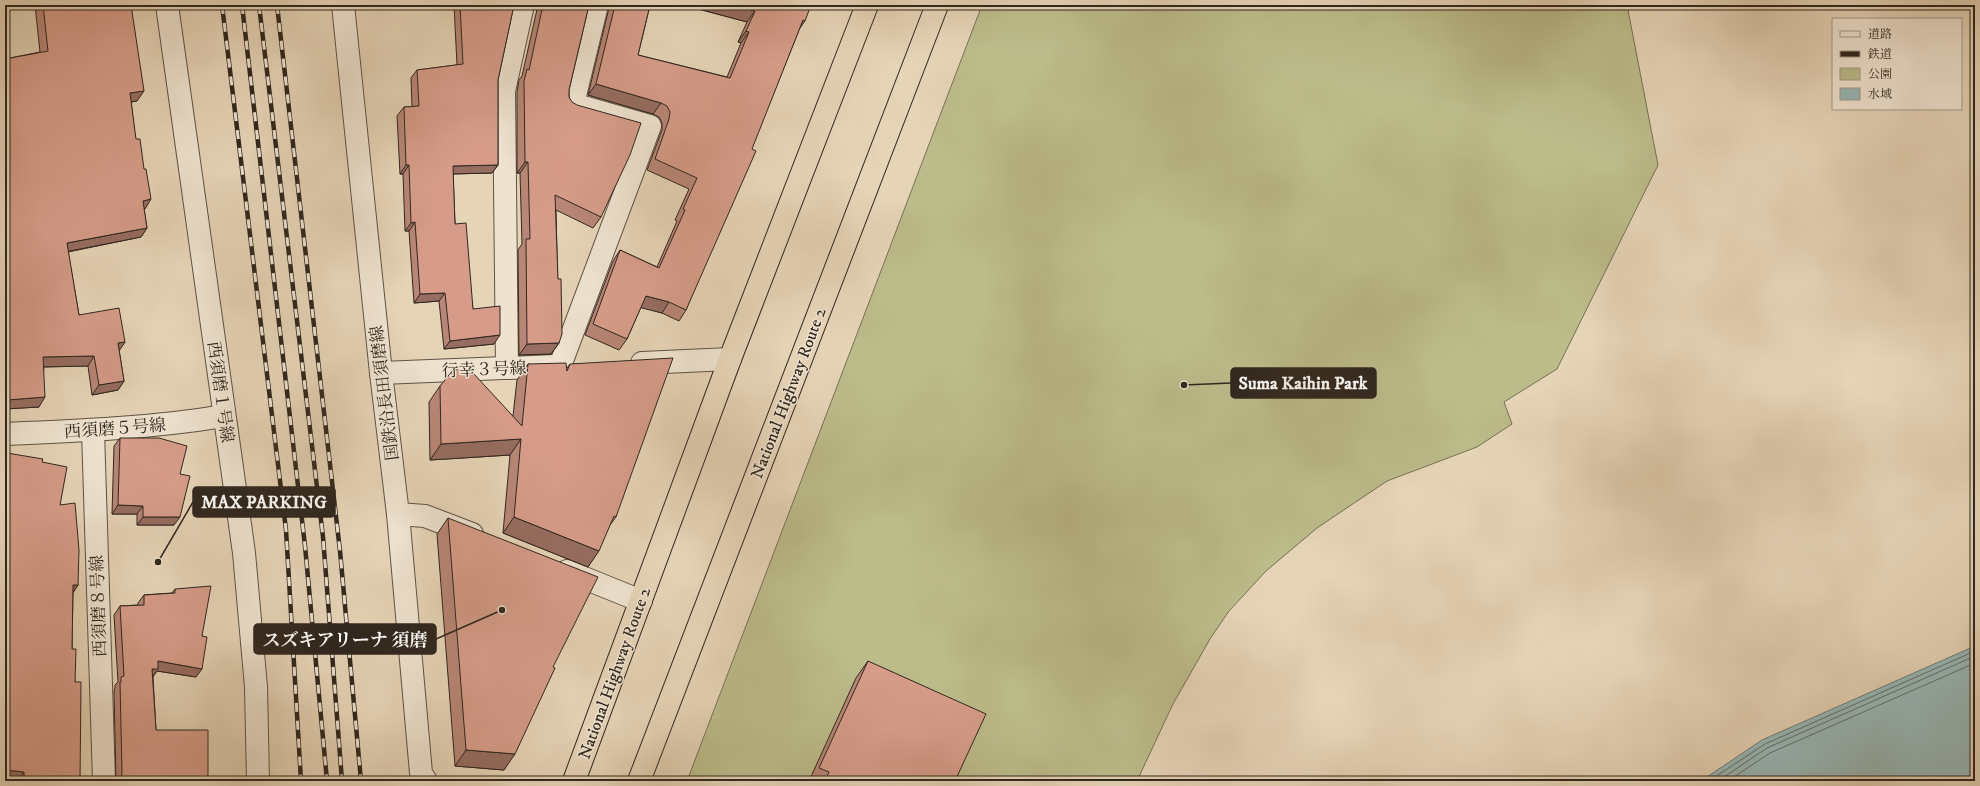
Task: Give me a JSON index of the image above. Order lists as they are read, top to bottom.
{
  "streets": {
    "highway": ["National Highway Route 2"],
    "street": [
      "行幸３号線",
      "西須磨１号線",
      "国鉄沿長田須磨線",
      "西須磨５号線",
      "西須磨８号線"
    ]
  },
  "crossings": [
    ["行幸３号線", "国鉄沿長田須磨線"],
    ["西須磨１号線", "西須磨５号線"],
    ["西須磨５号線", "西須磨８号線"]
  ],
  "places": ["Suma Kaihin Park", "MAX PARKING", "スズキアリーナ 須磨"],
  "legend": [
    "道路",
    "鉄道",
    "公園",
    "水域"
  ]
}
